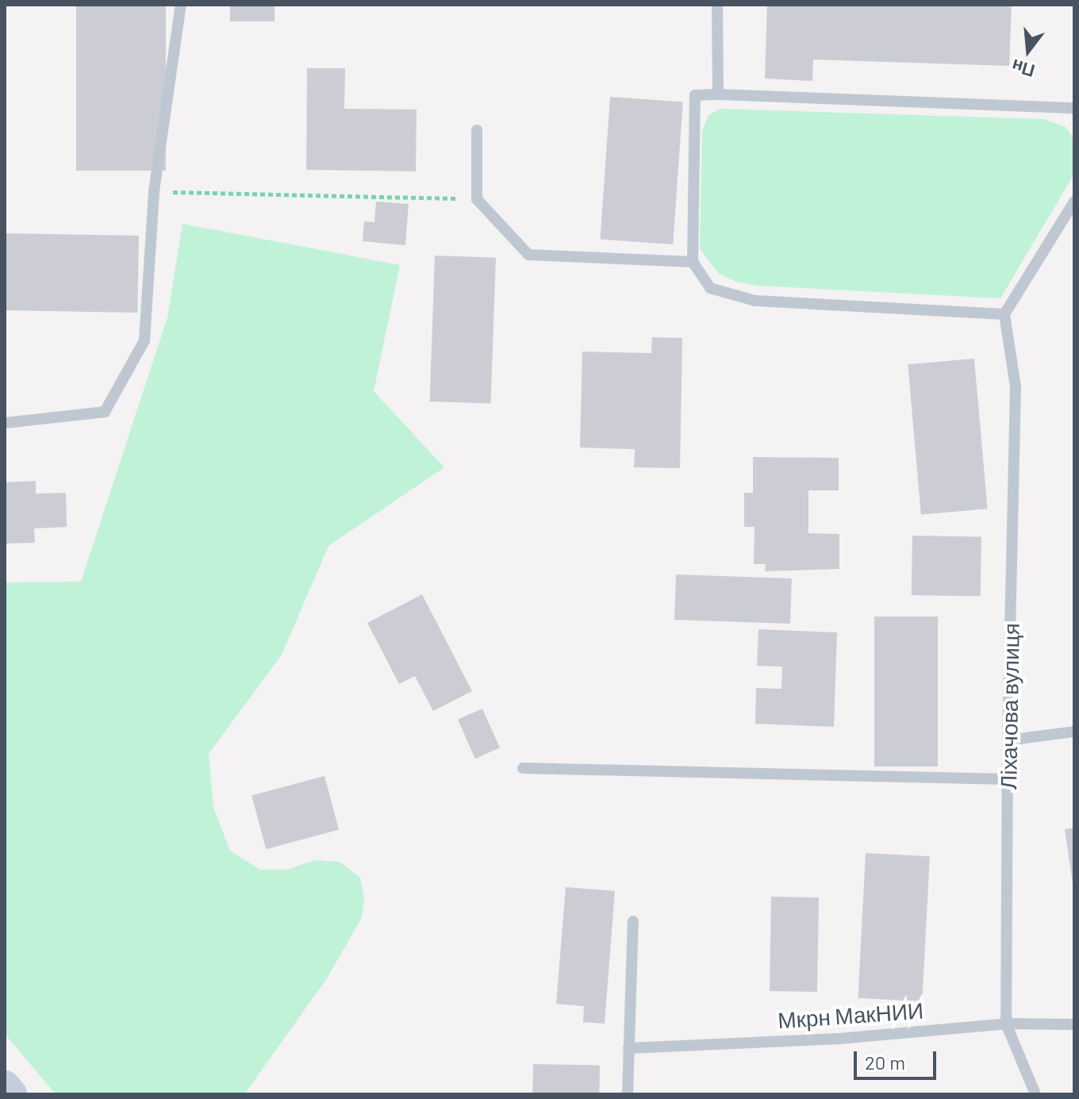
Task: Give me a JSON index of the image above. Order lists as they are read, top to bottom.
{
  "streets": {
    "lane": ["Ліхачова вулиця", "Мкрн МакНИИ"]
  },
  "crossings": [
    ["Ліхачова вулиця", "Мкрн МакНИИ"]
  ],
  "scale_bar": "20 m",
  "north": "bottom"
}
